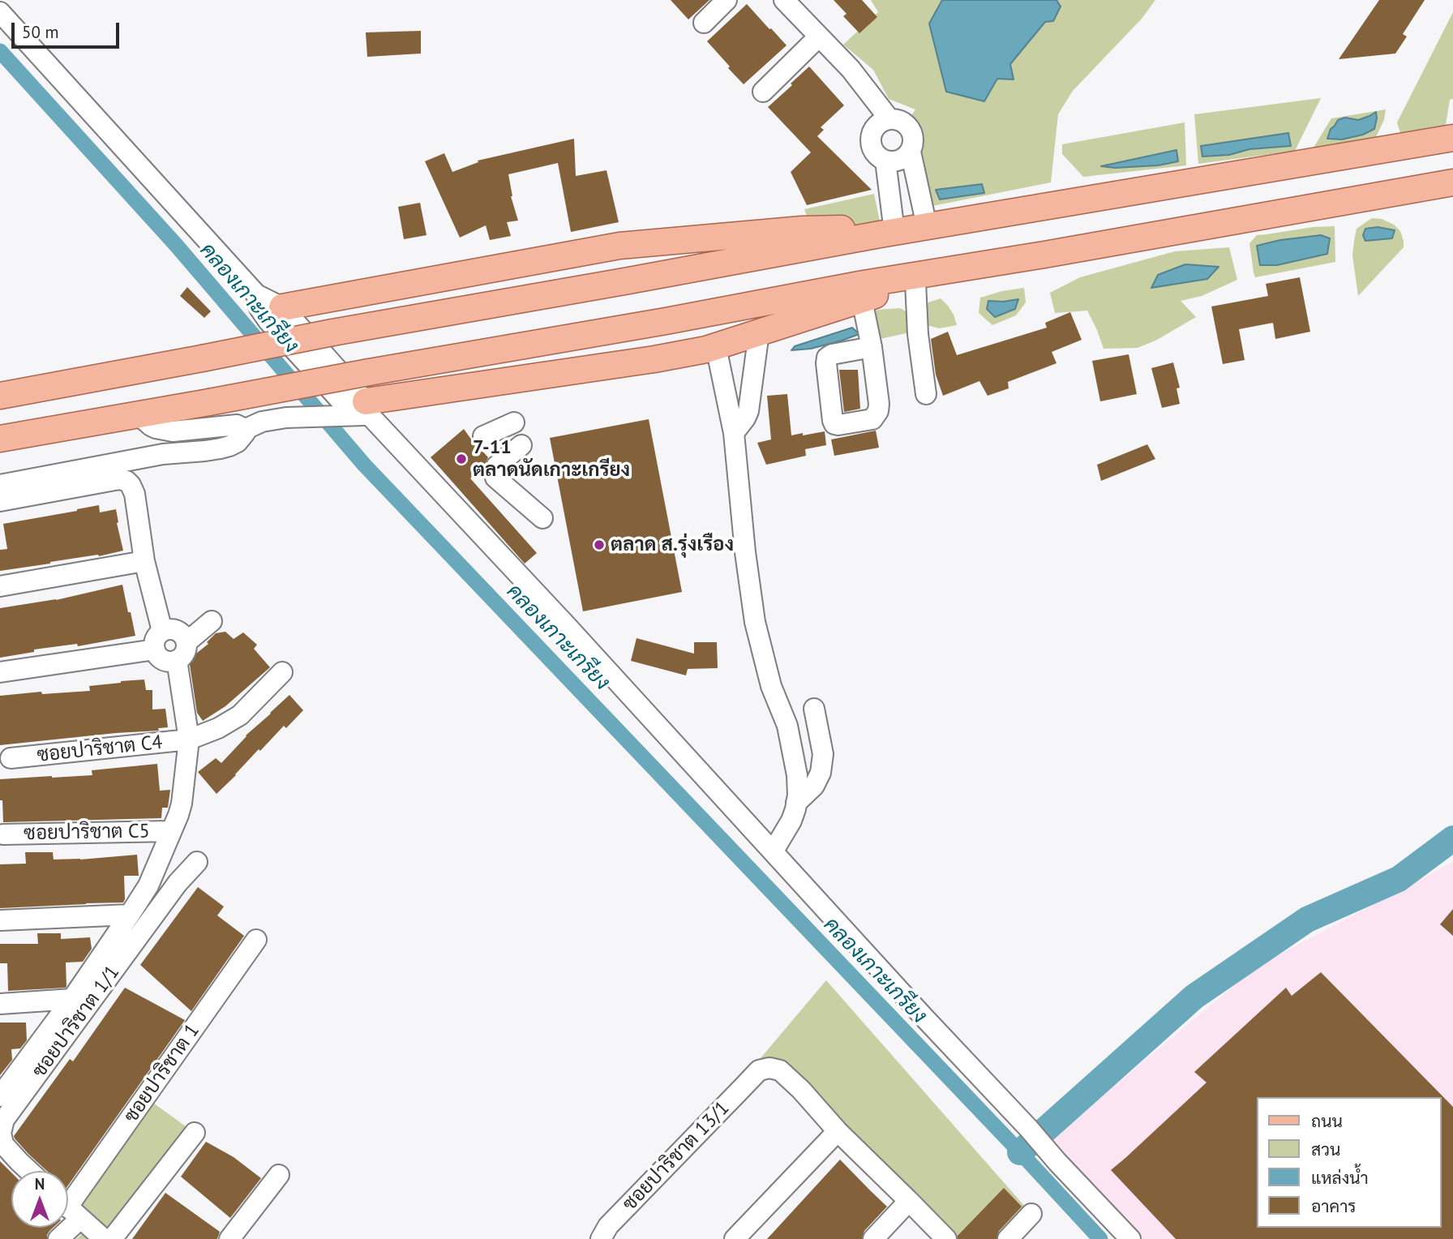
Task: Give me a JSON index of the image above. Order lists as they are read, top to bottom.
{
  "streets": {
    "street": [
      "ซอยปาริชาต C4",
      "ซอยปาริชาต C5",
      "ซอยปาริชาต 1/1",
      "ซอยปาริชาต 1",
      "ซอยปาริชาต 13/1"
    ]
  },
  "water": ["คลองเกาะเกรียง"],
  "places": ["7-11 ตลาดนัดเกาะเกรียง", "ตลาด ส.รุ่งเรือง"],
  "legend": [
    "ถนน",
    "สวน",
    "แหล่งน้ำ",
    "อาคาร"
  ],
  "scale_bar": "50 m",
  "north": "top"
}
